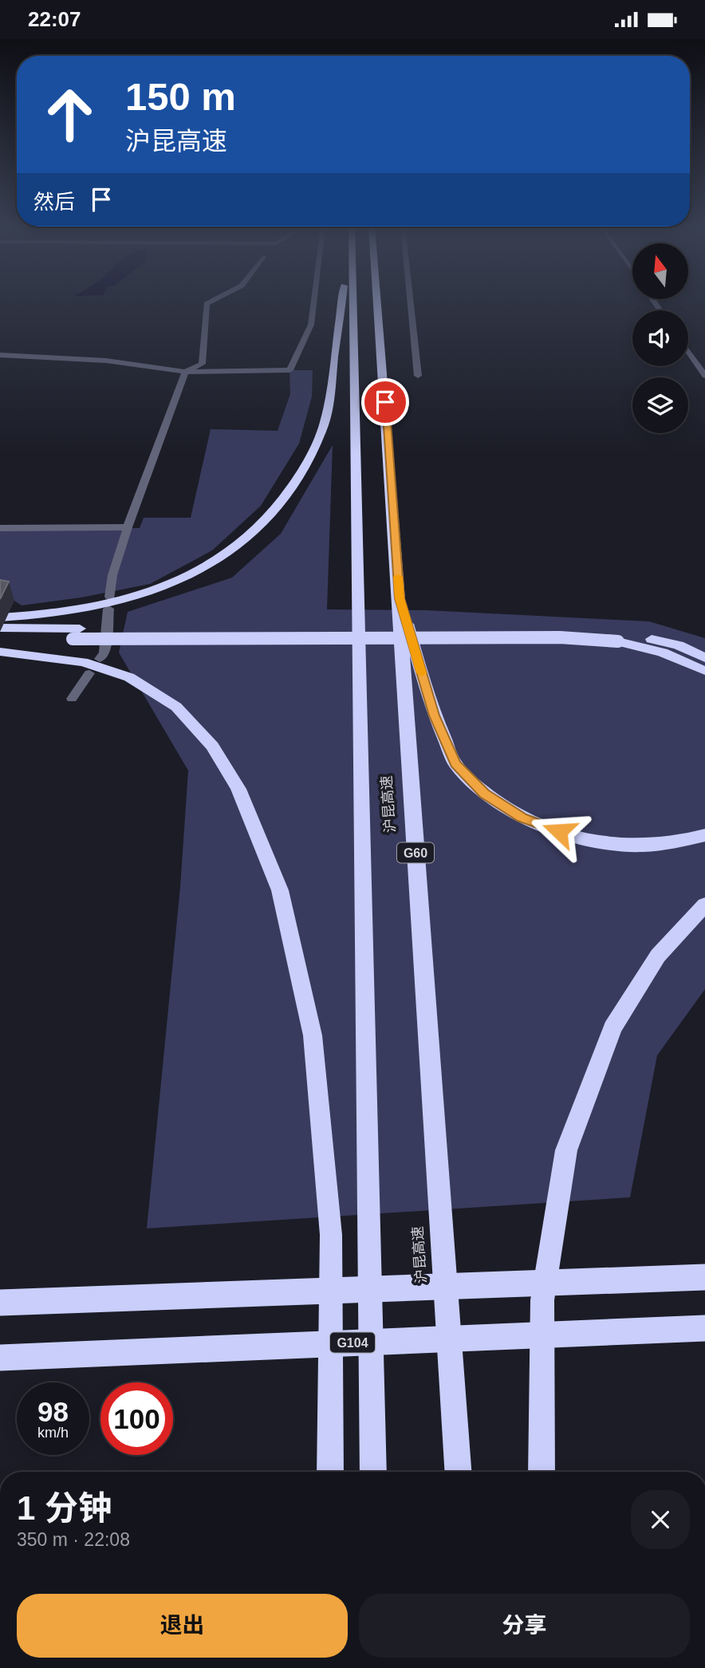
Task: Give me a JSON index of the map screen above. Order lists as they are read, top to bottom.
{
  "streets": {
    "highway": ["沪昆高速", "G60", "G104"]
  },
  "north": "top",
  "page": {
    "status": "22:07",
    "turn": ["150 m", "沪昆高速"],
    "then": "然后",
    "speed": "98 km/h",
    "limit": "100",
    "heading": ["1 分钟", "350 m · 22:08"],
    "buttons": ["退出", "分享"]
  }
}
